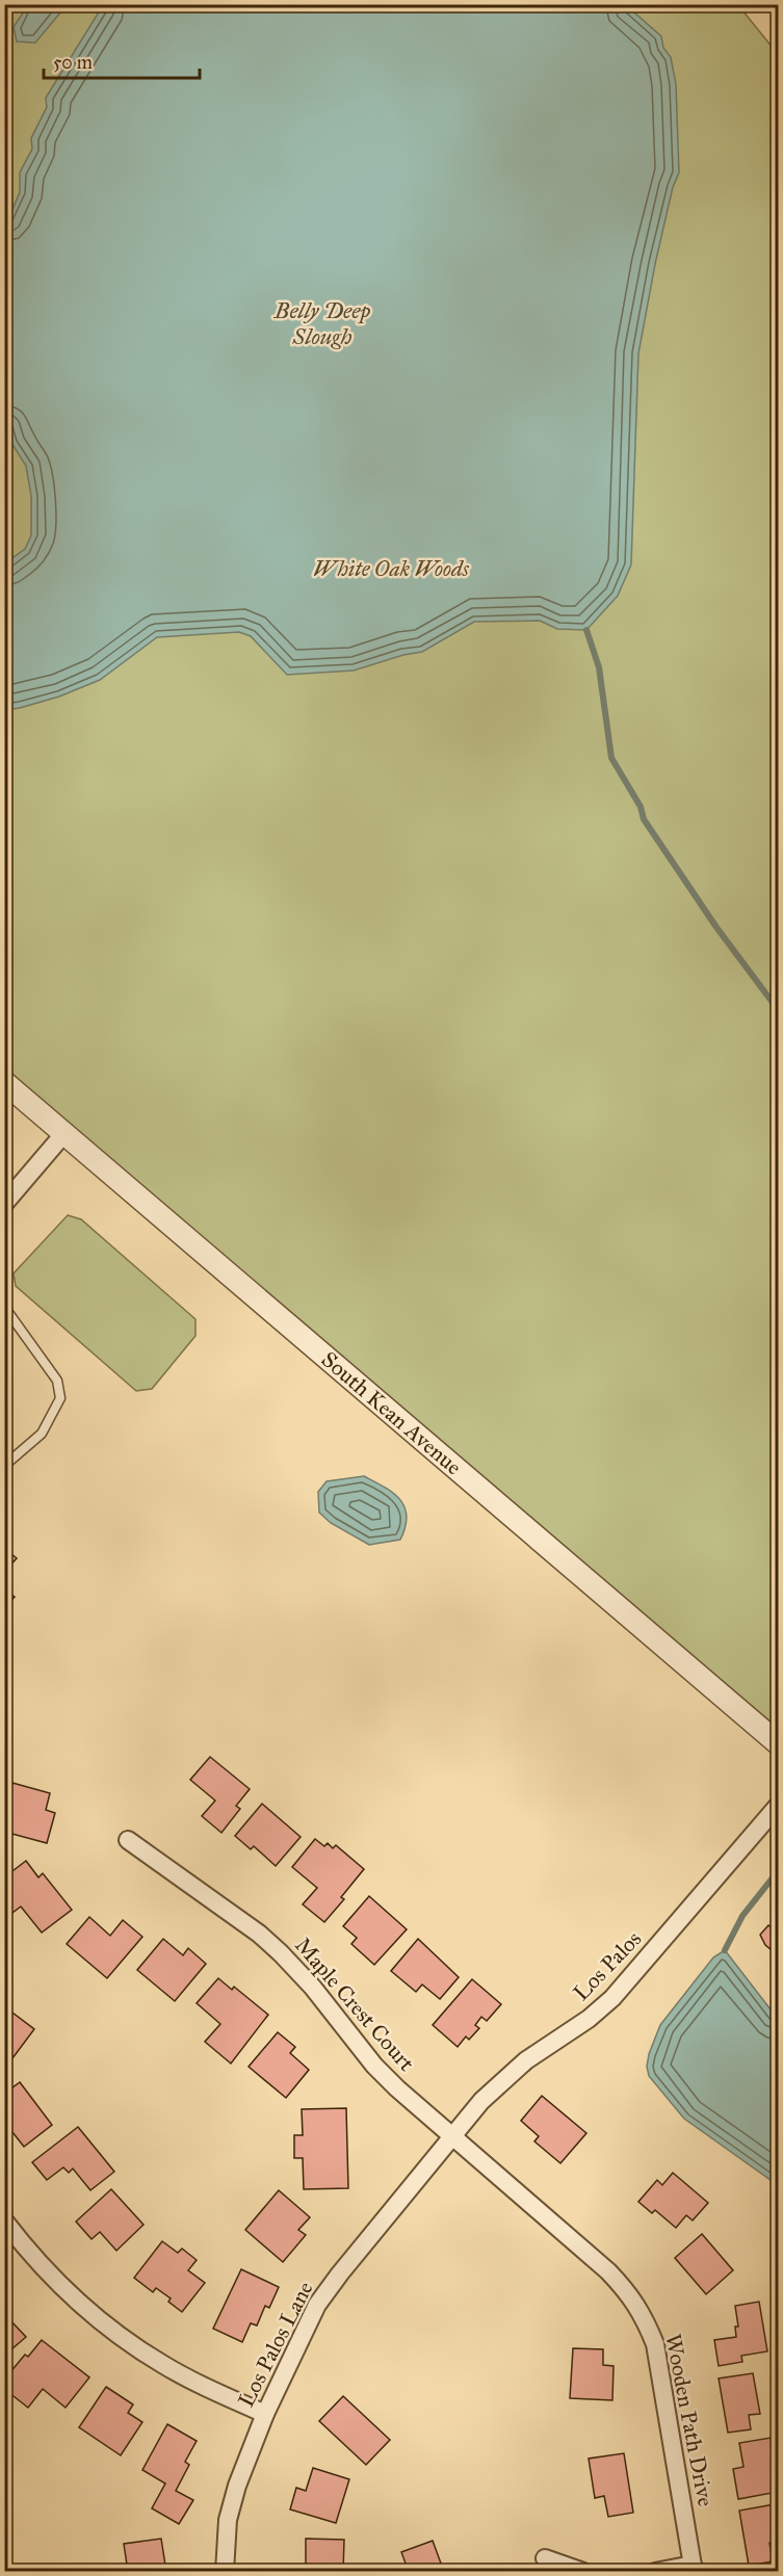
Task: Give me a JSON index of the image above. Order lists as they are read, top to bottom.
{
  "streets": {
    "street": [
      "South Kean Avenue",
      "Los Palos",
      "Maple Crest Court",
      "Los Palos Lane",
      "Wooden Path Drive"
    ]
  },
  "crossings": [
    ["Los Palos", "Maple Crest Court"],
    ["Los Palos", "Los Palos Lane"],
    ["Los Palos", "Wooden Path Drive"],
    ["Maple Crest Court", "Los Palos Lane"],
    ["Maple Crest Court", "Wooden Path Drive"],
    ["Los Palos Lane", "Wooden Path Drive"]
  ],
  "water": ["Belly Deep Slough"],
  "parks": ["White Oak Woods"],
  "scale_bar": "50 m"
}
